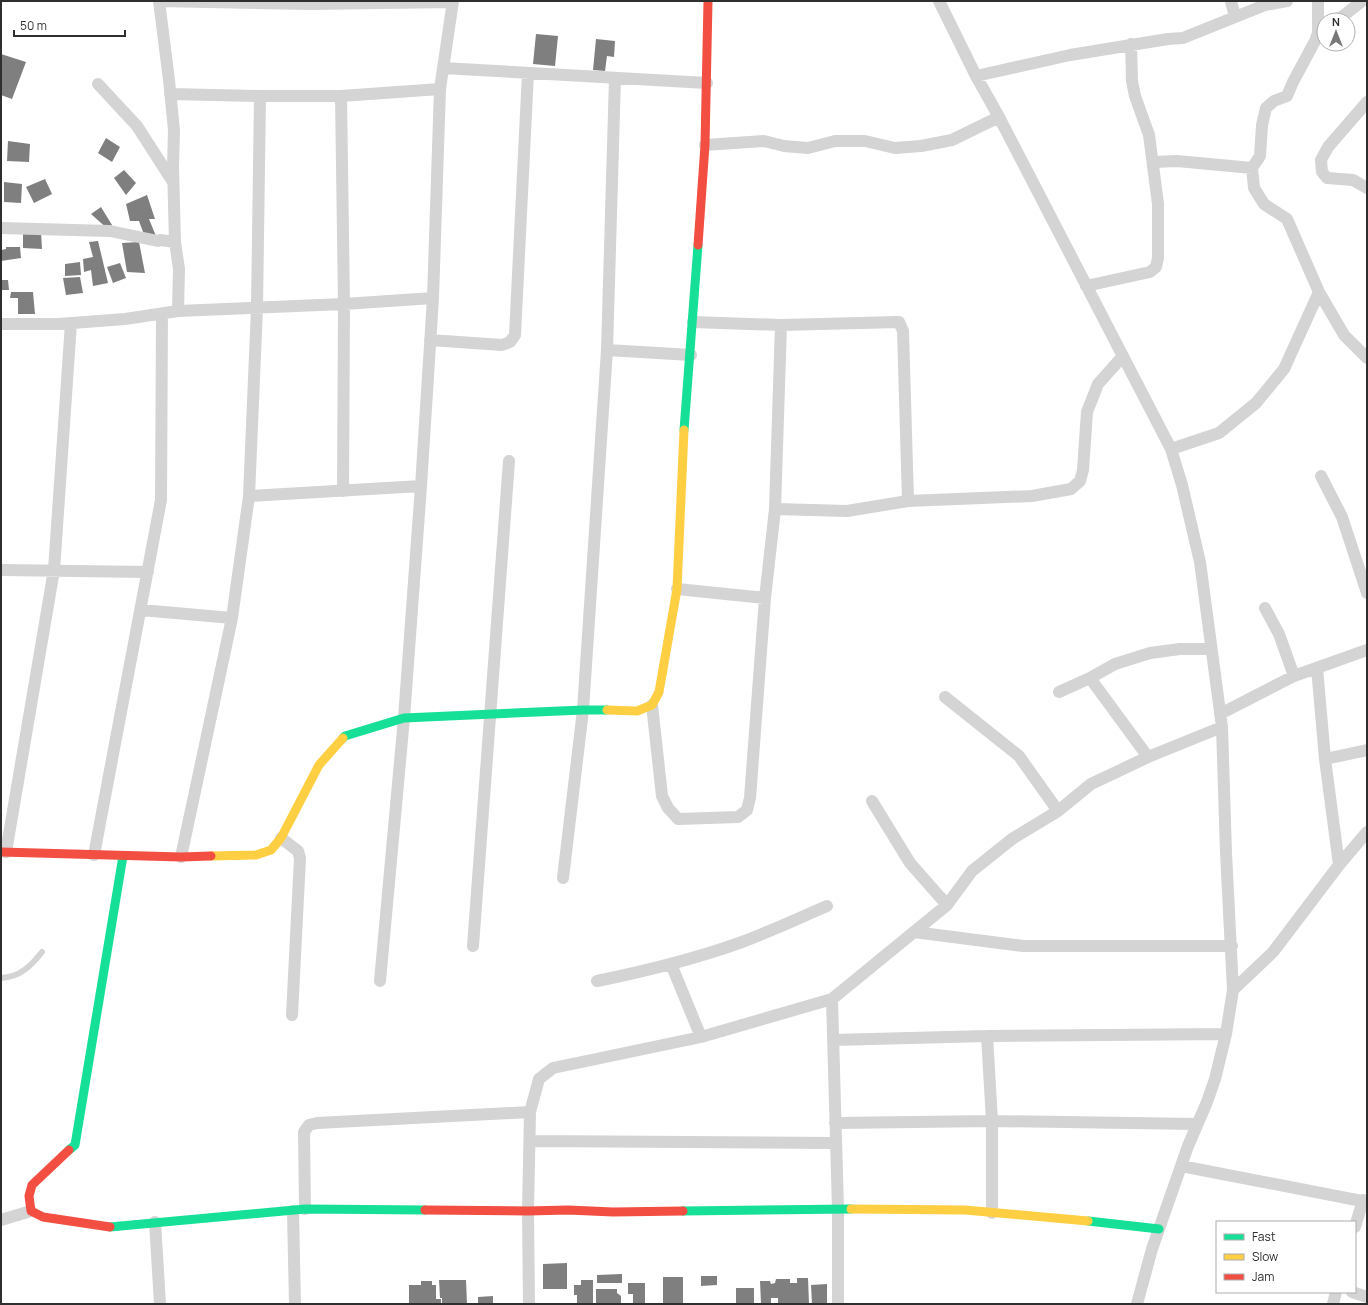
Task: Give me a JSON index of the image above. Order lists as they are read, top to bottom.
{
  "legend": ["Fast", "Slow", "Jam"],
  "scale_bar": "50 m",
  "north": "top"
}
